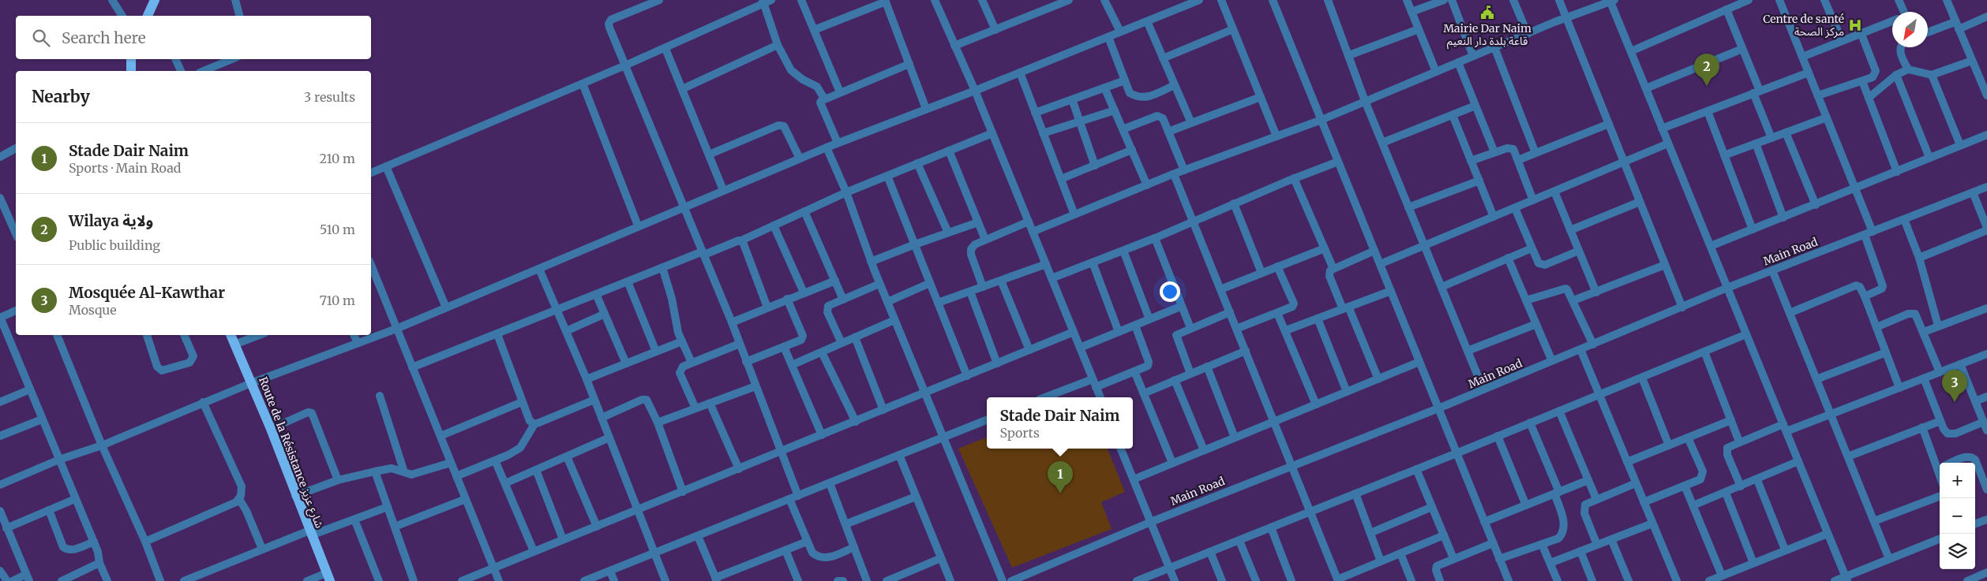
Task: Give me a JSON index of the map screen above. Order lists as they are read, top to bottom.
{
  "streets": {
    "main road": ["Route de la Résistance شارع عزيز"],
    "street": ["Main Road"]
  },
  "places": {
    "public building": ["Mairie Dar Naim قاعة بلدة دار النعيم"],
    "hospital": ["Centre de santé مركز الصحة"]
  },
  "north": "bottom left",
  "page": {
    "search": "Search here",
    "pins": ["2", "3", "1"],
    "heading": ["Nearby", "3 results"],
    "list": [
      {
        "mark": "1",
        "name": "Stade Dair Naim",
        "note": "Sports · Main Road",
        "value": "210 m"
      },
      {
        "mark": "2",
        "name": "Wilaya ولاية",
        "note": "Public building",
        "value": "510 m"
      },
      {
        "mark": "3",
        "name": "Mosquée Al-Kawthar",
        "note": "Mosque",
        "value": "710 m"
      }
    ],
    "popup": ["Stade Dair Naim", "Sports"],
    "map_buttons": ["+", "−"]
  }
}
